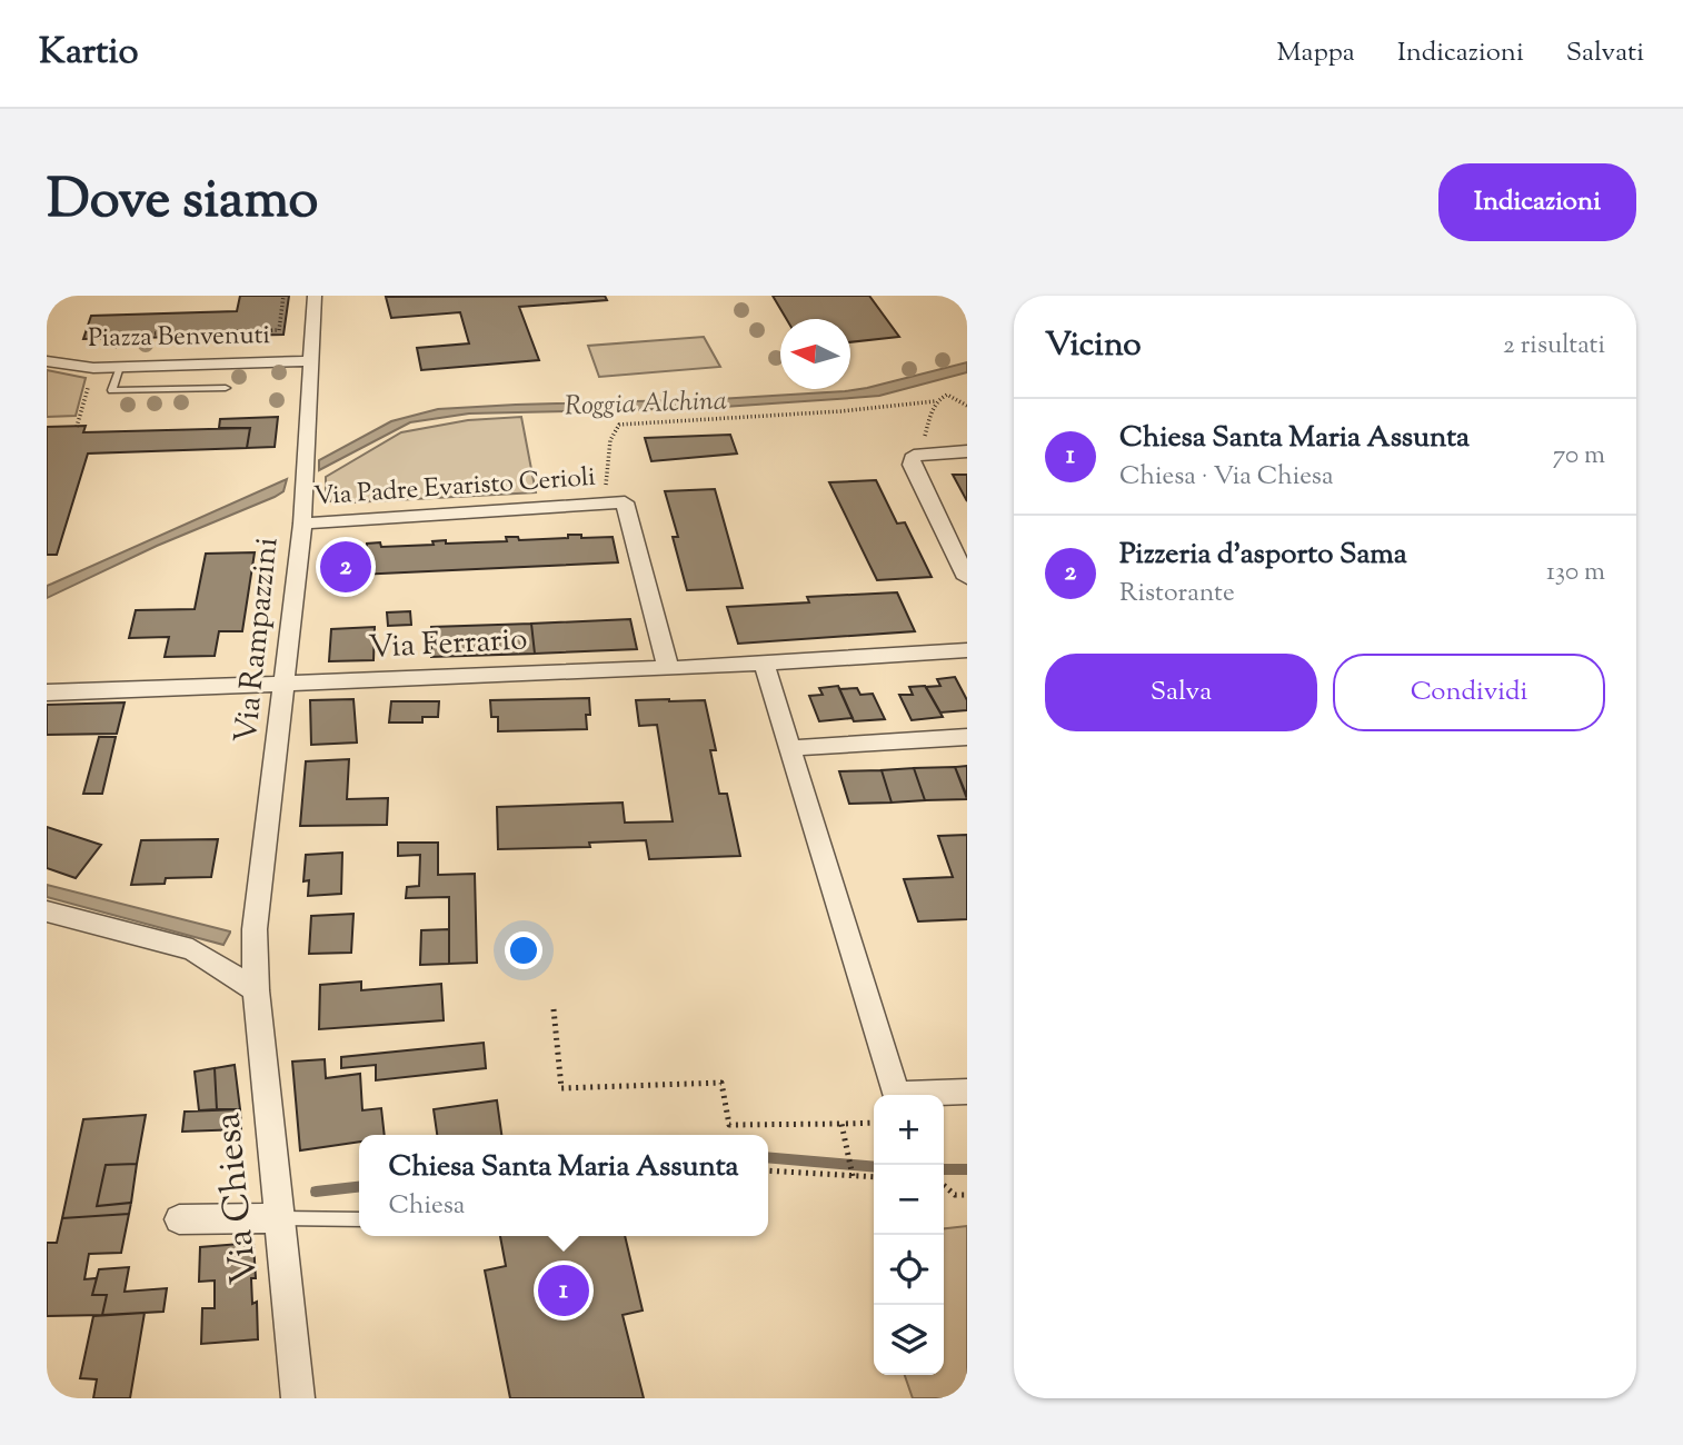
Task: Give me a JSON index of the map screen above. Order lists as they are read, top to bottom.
{
  "streets": {
    "street": [
      "Piazza Benvenuti",
      "Via Padre Evaristo Cerioli",
      "Via Rampazzini",
      "Via Ferrario",
      "Via Chiesa"
    ]
  },
  "crossings": [
    ["Piazza Benvenuti", "Via Rampazzini"],
    ["Via Padre Evaristo Cerioli", "Via Rampazzini"],
    ["Via Padre Evaristo Cerioli", "Via Ferrario"],
    ["Via Rampazzini", "Via Ferrario"],
    ["Via Rampazzini", "Via Chiesa"]
  ],
  "water": ["Roggia Alchina"],
  "north": "left",
  "page": {
    "header": "Kartio",
    "nav": ["Mappa", "Indicazioni", "Salvati"],
    "title": "Dove siamo",
    "buttons": [
      "Indicazioni",
      ["Salva", "Condividi"]
    ],
    "heading": ["Vicino", "2 risultati"],
    "list": [
      {
        "mark": "1",
        "name": "Chiesa Santa Maria Assunta",
        "note": "Chiesa · Via Chiesa",
        "value": "70 m"
      },
      {
        "mark": "2",
        "name": "Pizzeria d'asporto Sama",
        "note": "Ristorante",
        "value": "130 m"
      }
    ],
    "pins": ["2", "1"],
    "map_buttons": ["+", "−"],
    "popup": ["Chiesa Santa Maria Assunta", "Chiesa"]
  }
}
